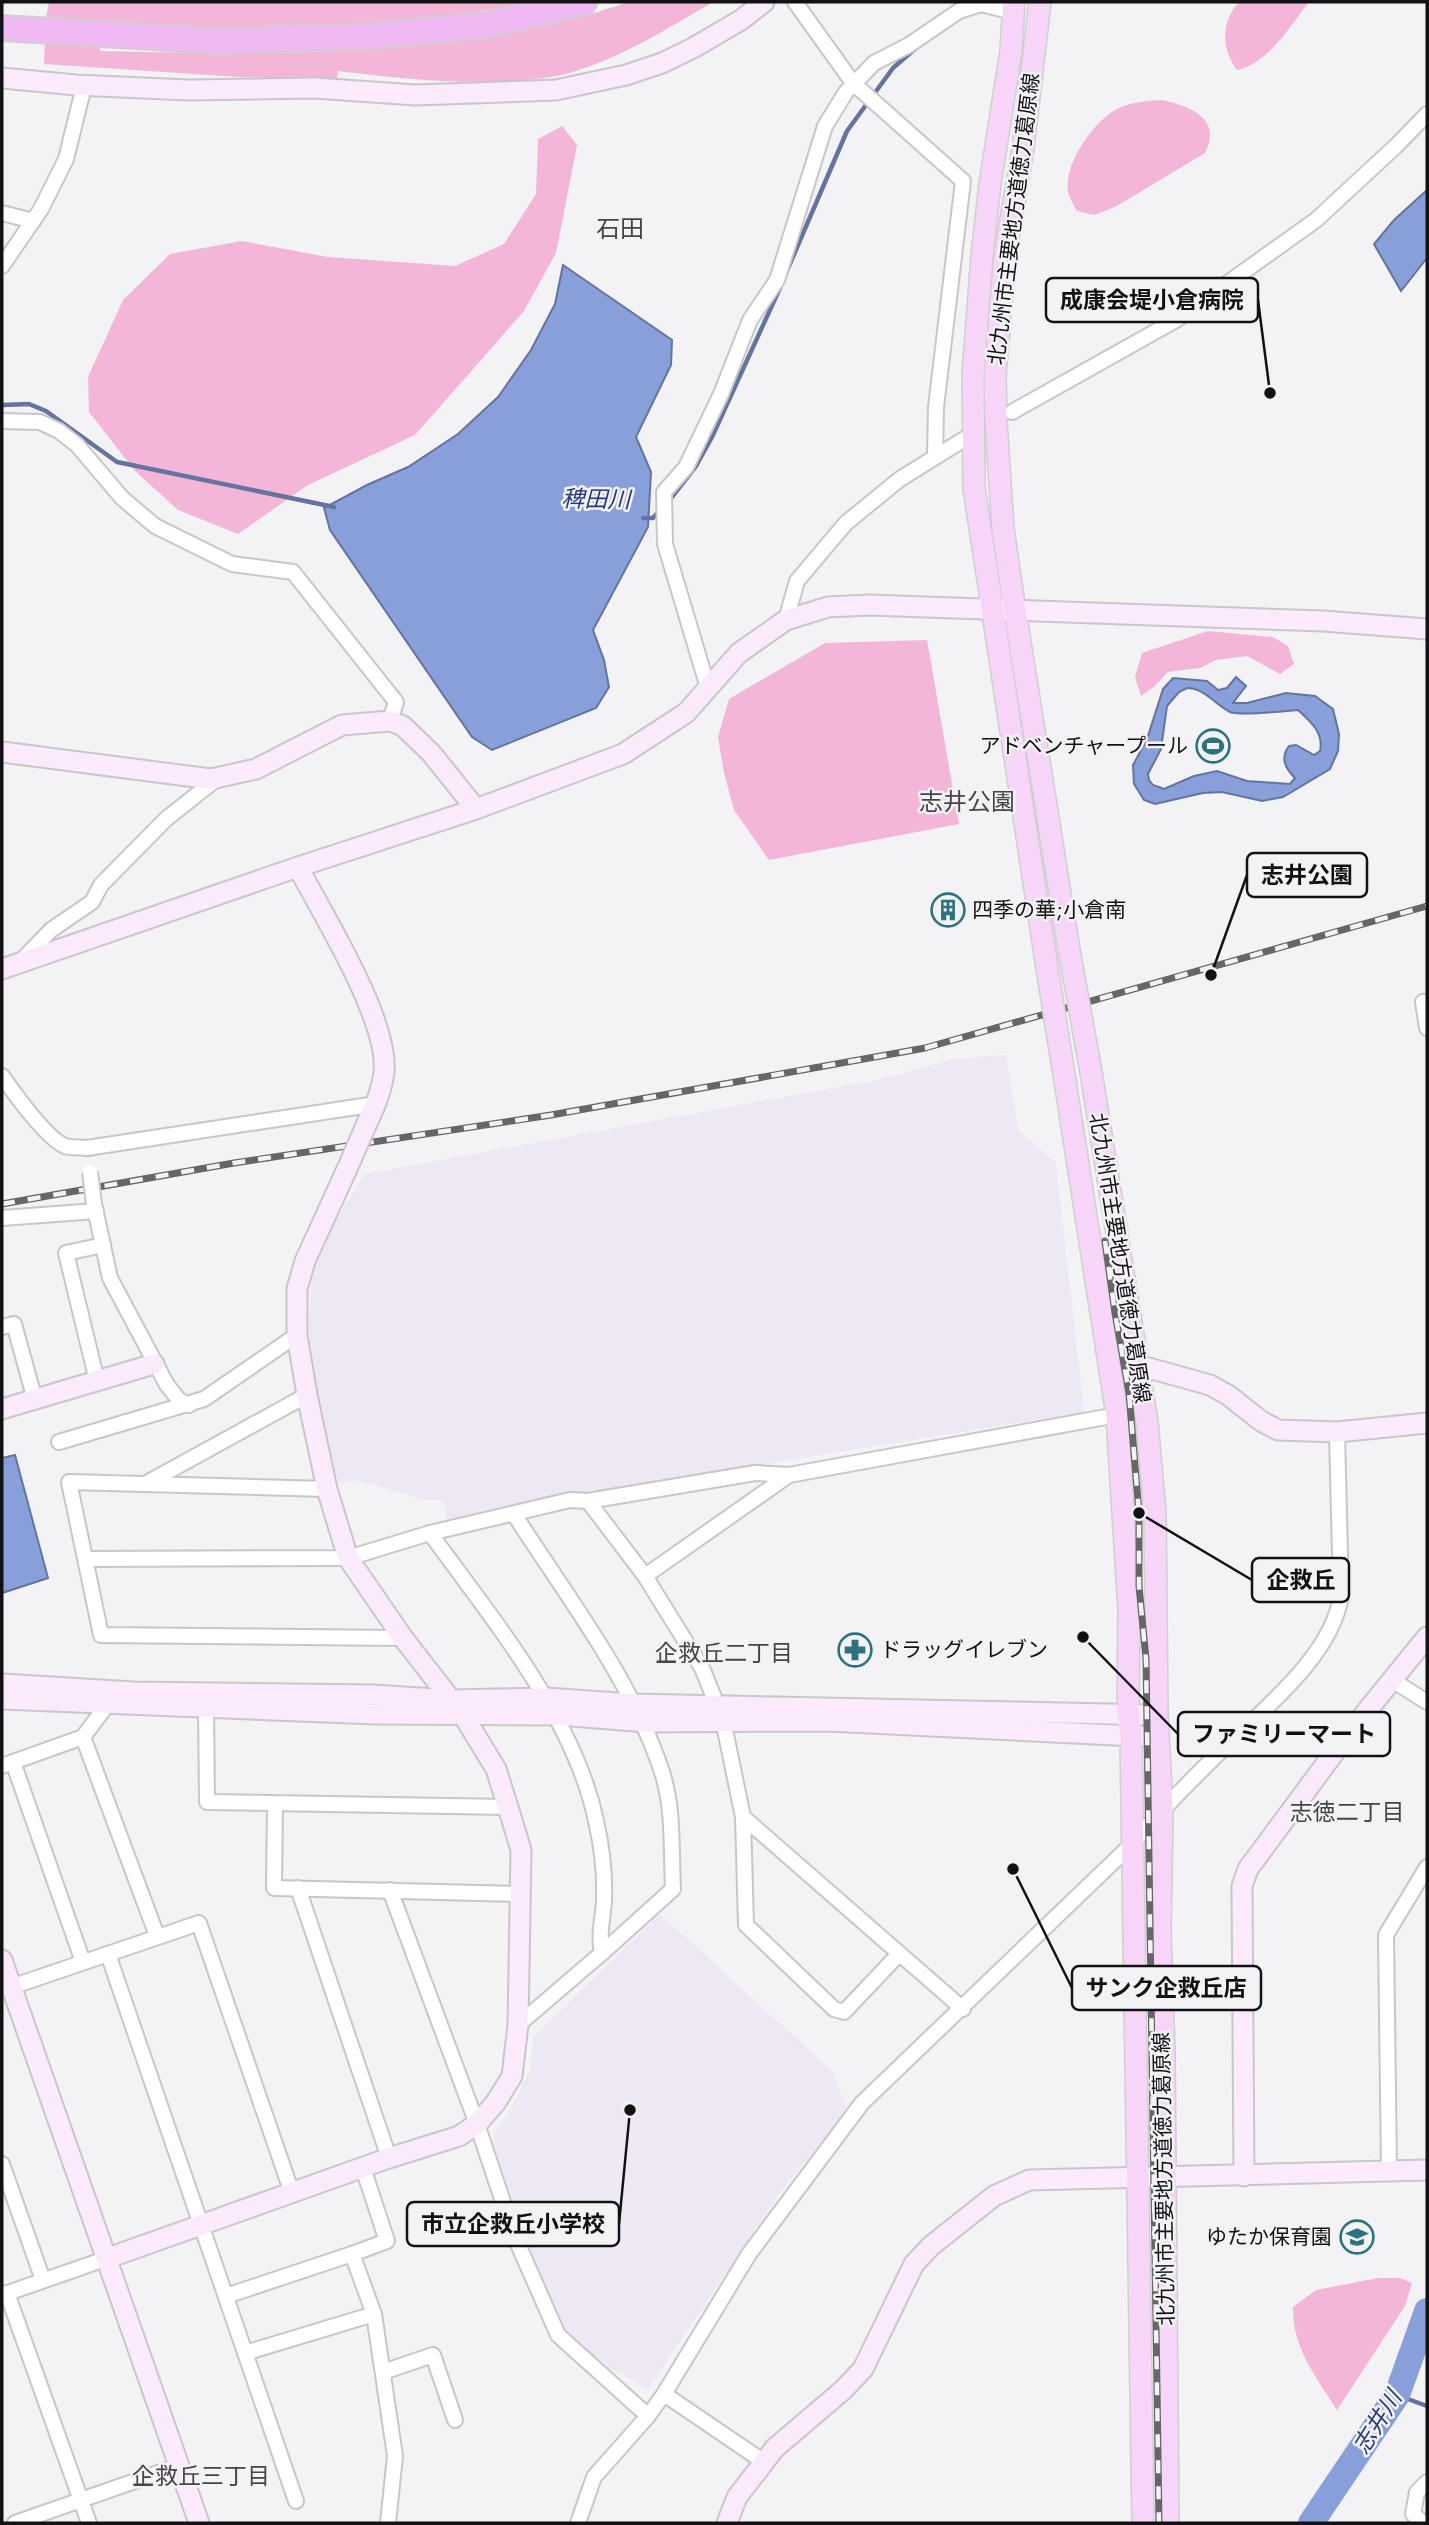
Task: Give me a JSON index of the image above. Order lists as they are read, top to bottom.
{
  "streets": {
    "main road": ["北九州市主要地方道徳力葛原線"]
  },
  "districts": [
    "石田",
    "志井公園",
    "企救丘二丁目",
    "志徳二丁目",
    "企救丘三丁目"
  ],
  "water": ["稗田川", "志井川"],
  "places": {
    "other": [
      "成康会堤小倉病院",
      "志井公園",
      "企救丘",
      "ファミリーマート",
      "サンク企救丘店",
      "市立企救丘小学校"
    ],
    "sports": ["アドベンチャープール"],
    "building": ["四季の華;小倉南"],
    "pharmacy": ["ドラッグイレブン"],
    "school or university": ["ゆたか保育園"]
  }
}
